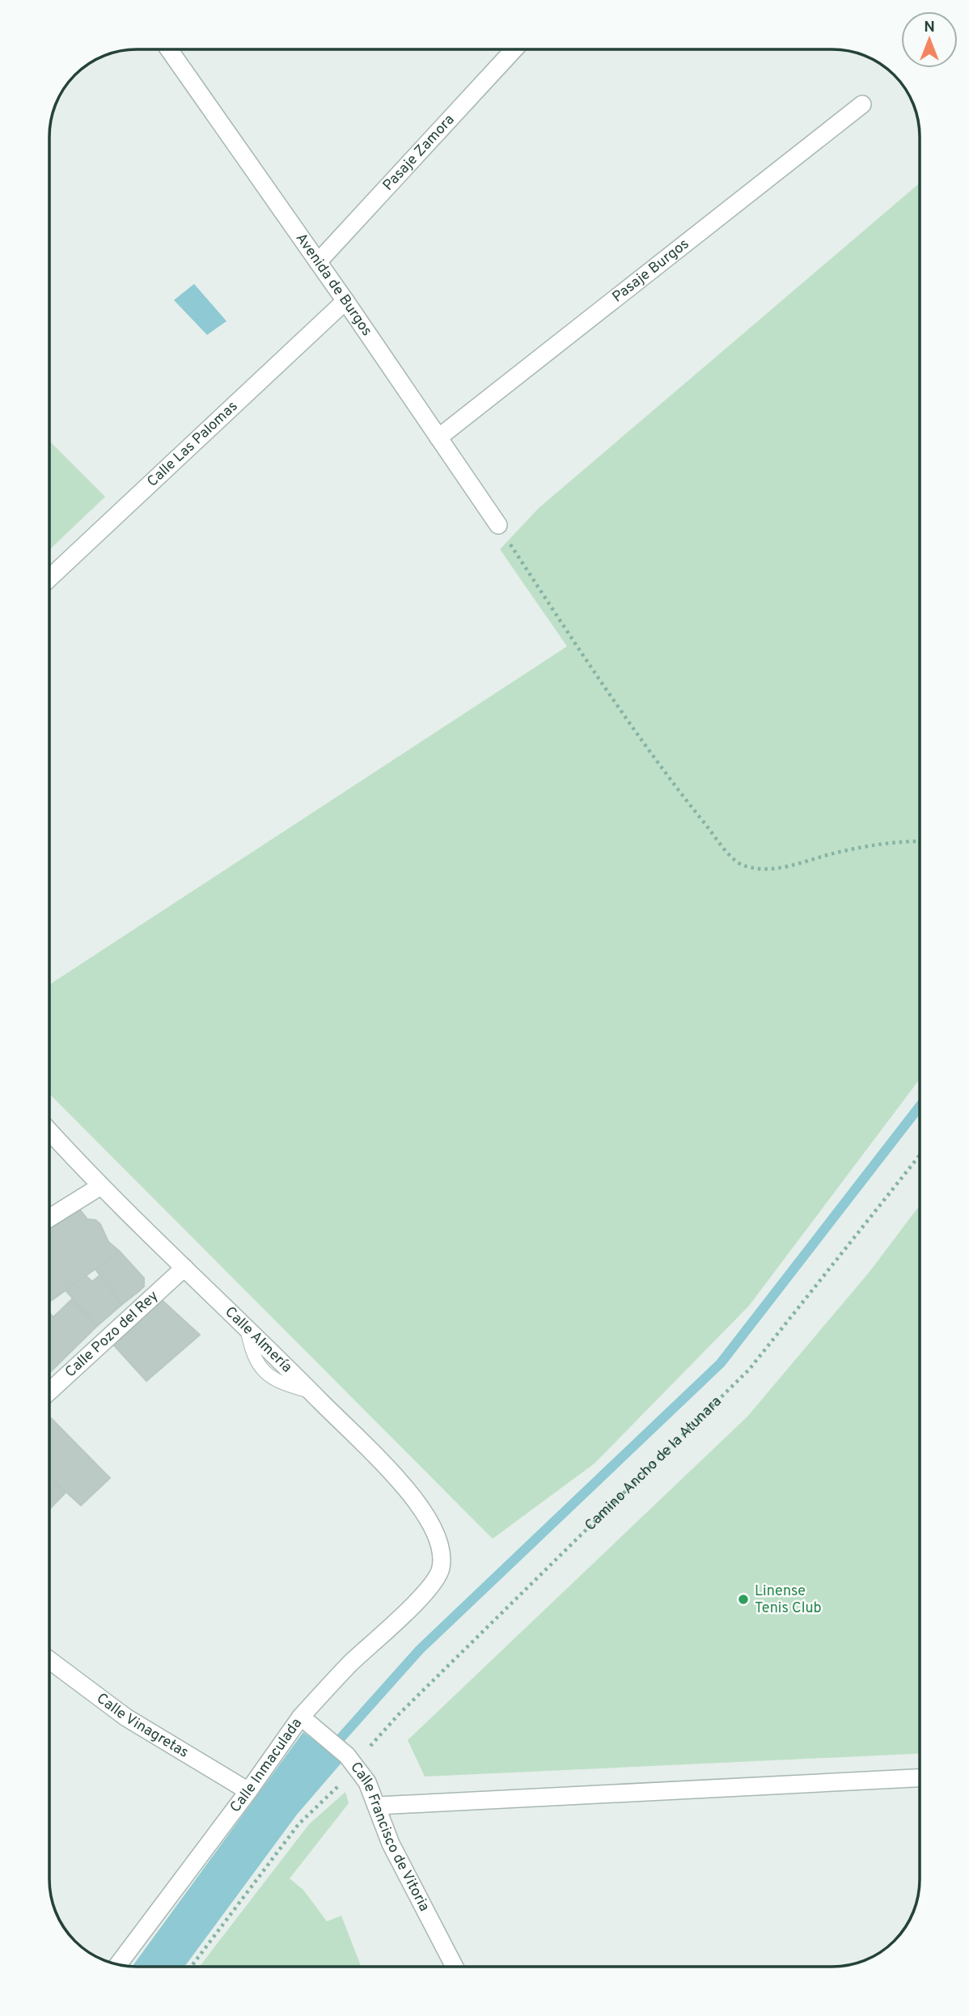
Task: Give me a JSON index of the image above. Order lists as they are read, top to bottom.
{
  "streets": {
    "street": [
      "Pasaje Zamora",
      "Pasaje Burgos",
      "Avenida de Burgos",
      "Calle Las Palomas",
      "Calle Pozo del Rey",
      "Calle Almería",
      "Calle Vinagretas",
      "Calle Inmaculada",
      "Calle Francisco de Vitoria"
    ],
    "path": ["Camino Ancho de la Atunara"]
  },
  "crossings": [
    ["Pasaje Zamora", "Avenida de Burgos"],
    ["Pasaje Burgos", "Avenida de Burgos"],
    ["Avenida de Burgos", "Calle Las Palomas"],
    ["Calle Pozo del Rey", "Calle Almería"],
    ["Calle Almería", "Calle Inmaculada"],
    ["Camino Ancho de la Atunara", "Calle Francisco de Vitoria"],
    ["Calle Vinagretas", "Calle Inmaculada"],
    ["Calle Inmaculada", "Calle Francisco de Vitoria"]
  ],
  "places": ["Linense Tenis Club"],
  "north": "top"
}
